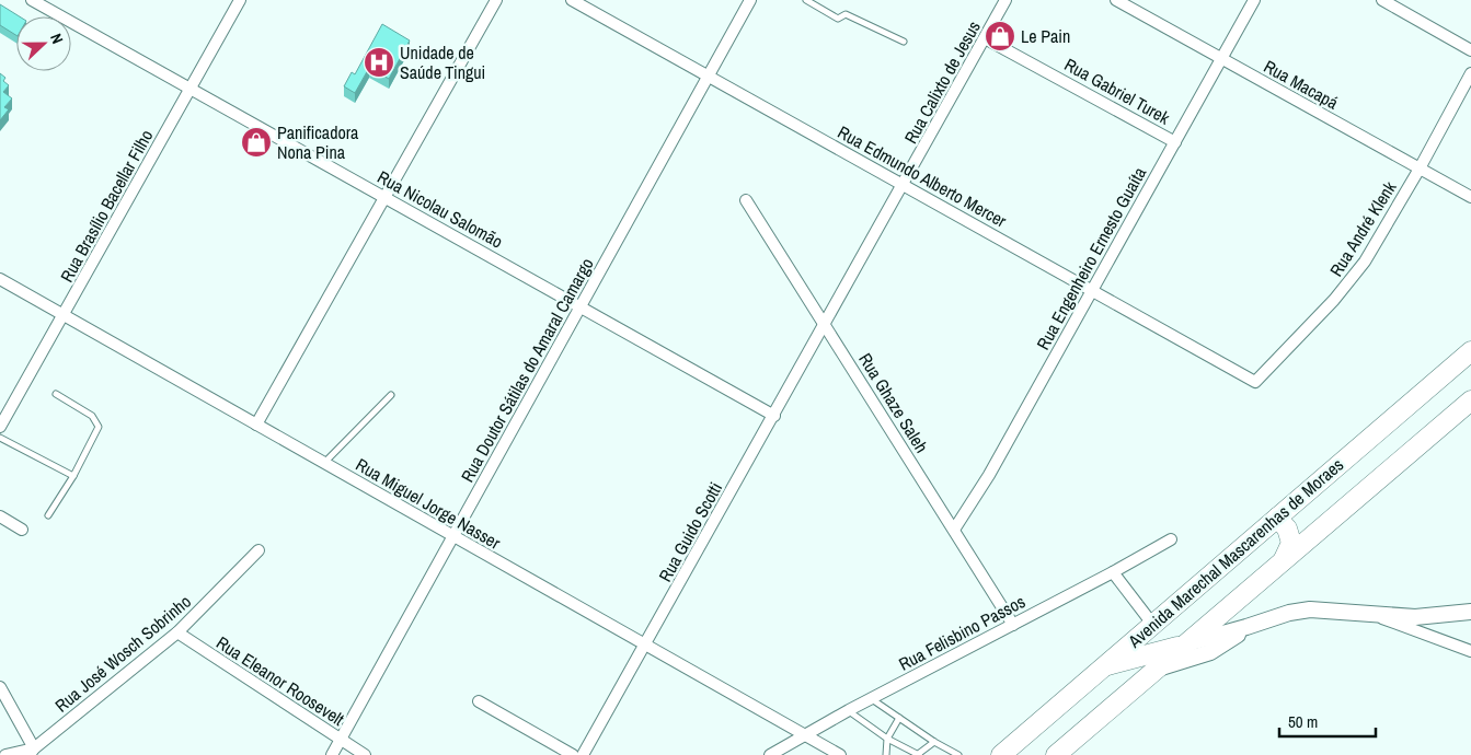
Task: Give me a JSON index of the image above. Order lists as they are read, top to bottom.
{
  "streets": {
    "highway": ["Avenida Marechal Mascarenhas de Moraes"],
    "street": [
      "Rua Calixto de Jesus",
      "Rua Macapá",
      "Rua Gabriel Turek",
      "Rua Edmundo Alberto Mercer",
      "Rua Brasílio Bacellar Filho",
      "Rua Nicolau Salomão",
      "Rua André Klenk",
      "Rua Engenheiro Ernesto Guaíta",
      "Rua Doutor Sátilas do Amaral Camargo",
      "Rua Ghaze Saleh",
      "Rua Miguel Jorge Nasser",
      "Rua Guido Scotti",
      "Rua Felisbino Passos",
      "Rua José Wosch Sobrinho",
      "Rua Eleanor Roosevelt"
    ]
  },
  "crossings": [
    ["Rua Calixto de Jesus", "Rua Gabriel Turek"],
    ["Rua Calixto de Jesus", "Rua Edmundo Alberto Mercer"],
    ["Rua Calixto de Jesus", "Rua Ghaze Saleh"],
    ["Rua Calixto de Jesus", "Rua Guido Scotti"],
    ["Rua Macapá", "Rua André Klenk"],
    ["Rua Macapá", "Rua Engenheiro Ernesto Guaíta"],
    ["Rua Gabriel Turek", "Rua Engenheiro Ernesto Guaíta"],
    ["Rua Edmundo Alberto Mercer", "Rua André Klenk"],
    ["Rua Edmundo Alberto Mercer", "Rua Engenheiro Ernesto Guaíta"],
    ["Rua Edmundo Alberto Mercer", "Rua Doutor Sátilas do Amaral Camargo"],
    ["Rua Brasílio Bacellar Filho", "Rua Nicolau Salomão"],
    ["Rua Brasílio Bacellar Filho", "Rua Miguel Jorge Nasser"],
    ["Rua Nicolau Salomão", "Rua Doutor Sátilas do Amaral Camargo"],
    ["Rua Nicolau Salomão", "Rua Guido Scotti"],
    ["Rua Engenheiro Ernesto Guaíta", "Rua Ghaze Saleh"],
    ["Rua Doutor Sátilas do Amaral Camargo", "Rua Miguel Jorge Nasser"],
    ["Rua Doutor Sátilas do Amaral Camargo", "Rua Eleanor Roosevelt"],
    ["Rua Ghaze Saleh", "Rua Guido Scotti"],
    ["Rua Ghaze Saleh", "Rua Felisbino Passos"],
    ["Rua Miguel Jorge Nasser", "Rua Guido Scotti"],
    ["Rua Miguel Jorge Nasser", "Rua Felisbino Passos"],
    ["Rua José Wosch Sobrinho", "Rua Eleanor Roosevelt"]
  ],
  "places": {
    "shop": ["Le Pain", "Panificadora Nona Pina"],
    "hospital": ["Unidade de Saúde Tingui"]
  },
  "scale_bar": "50 m",
  "north": "right"
}
